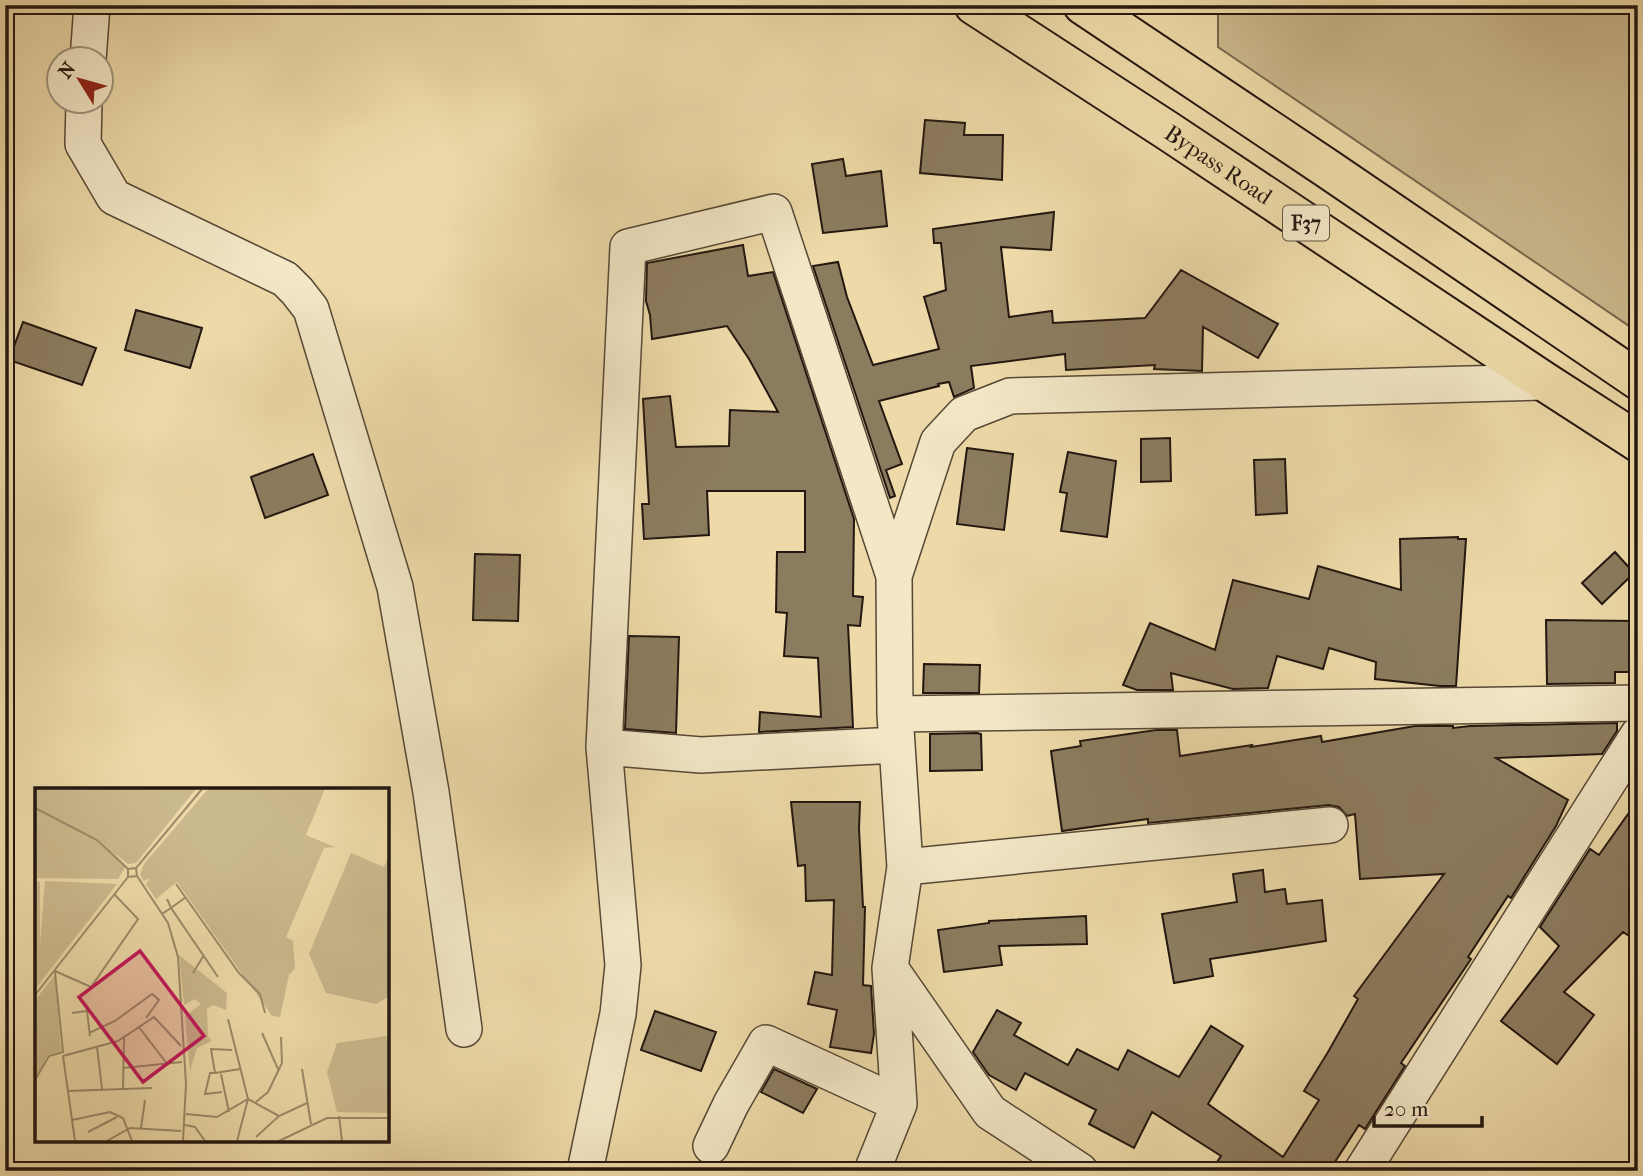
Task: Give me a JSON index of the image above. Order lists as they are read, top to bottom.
{
  "streets": {
    "highway": ["Bypass Road", "F37"]
  },
  "scale_bar": "20 m",
  "north": "top left"
}
